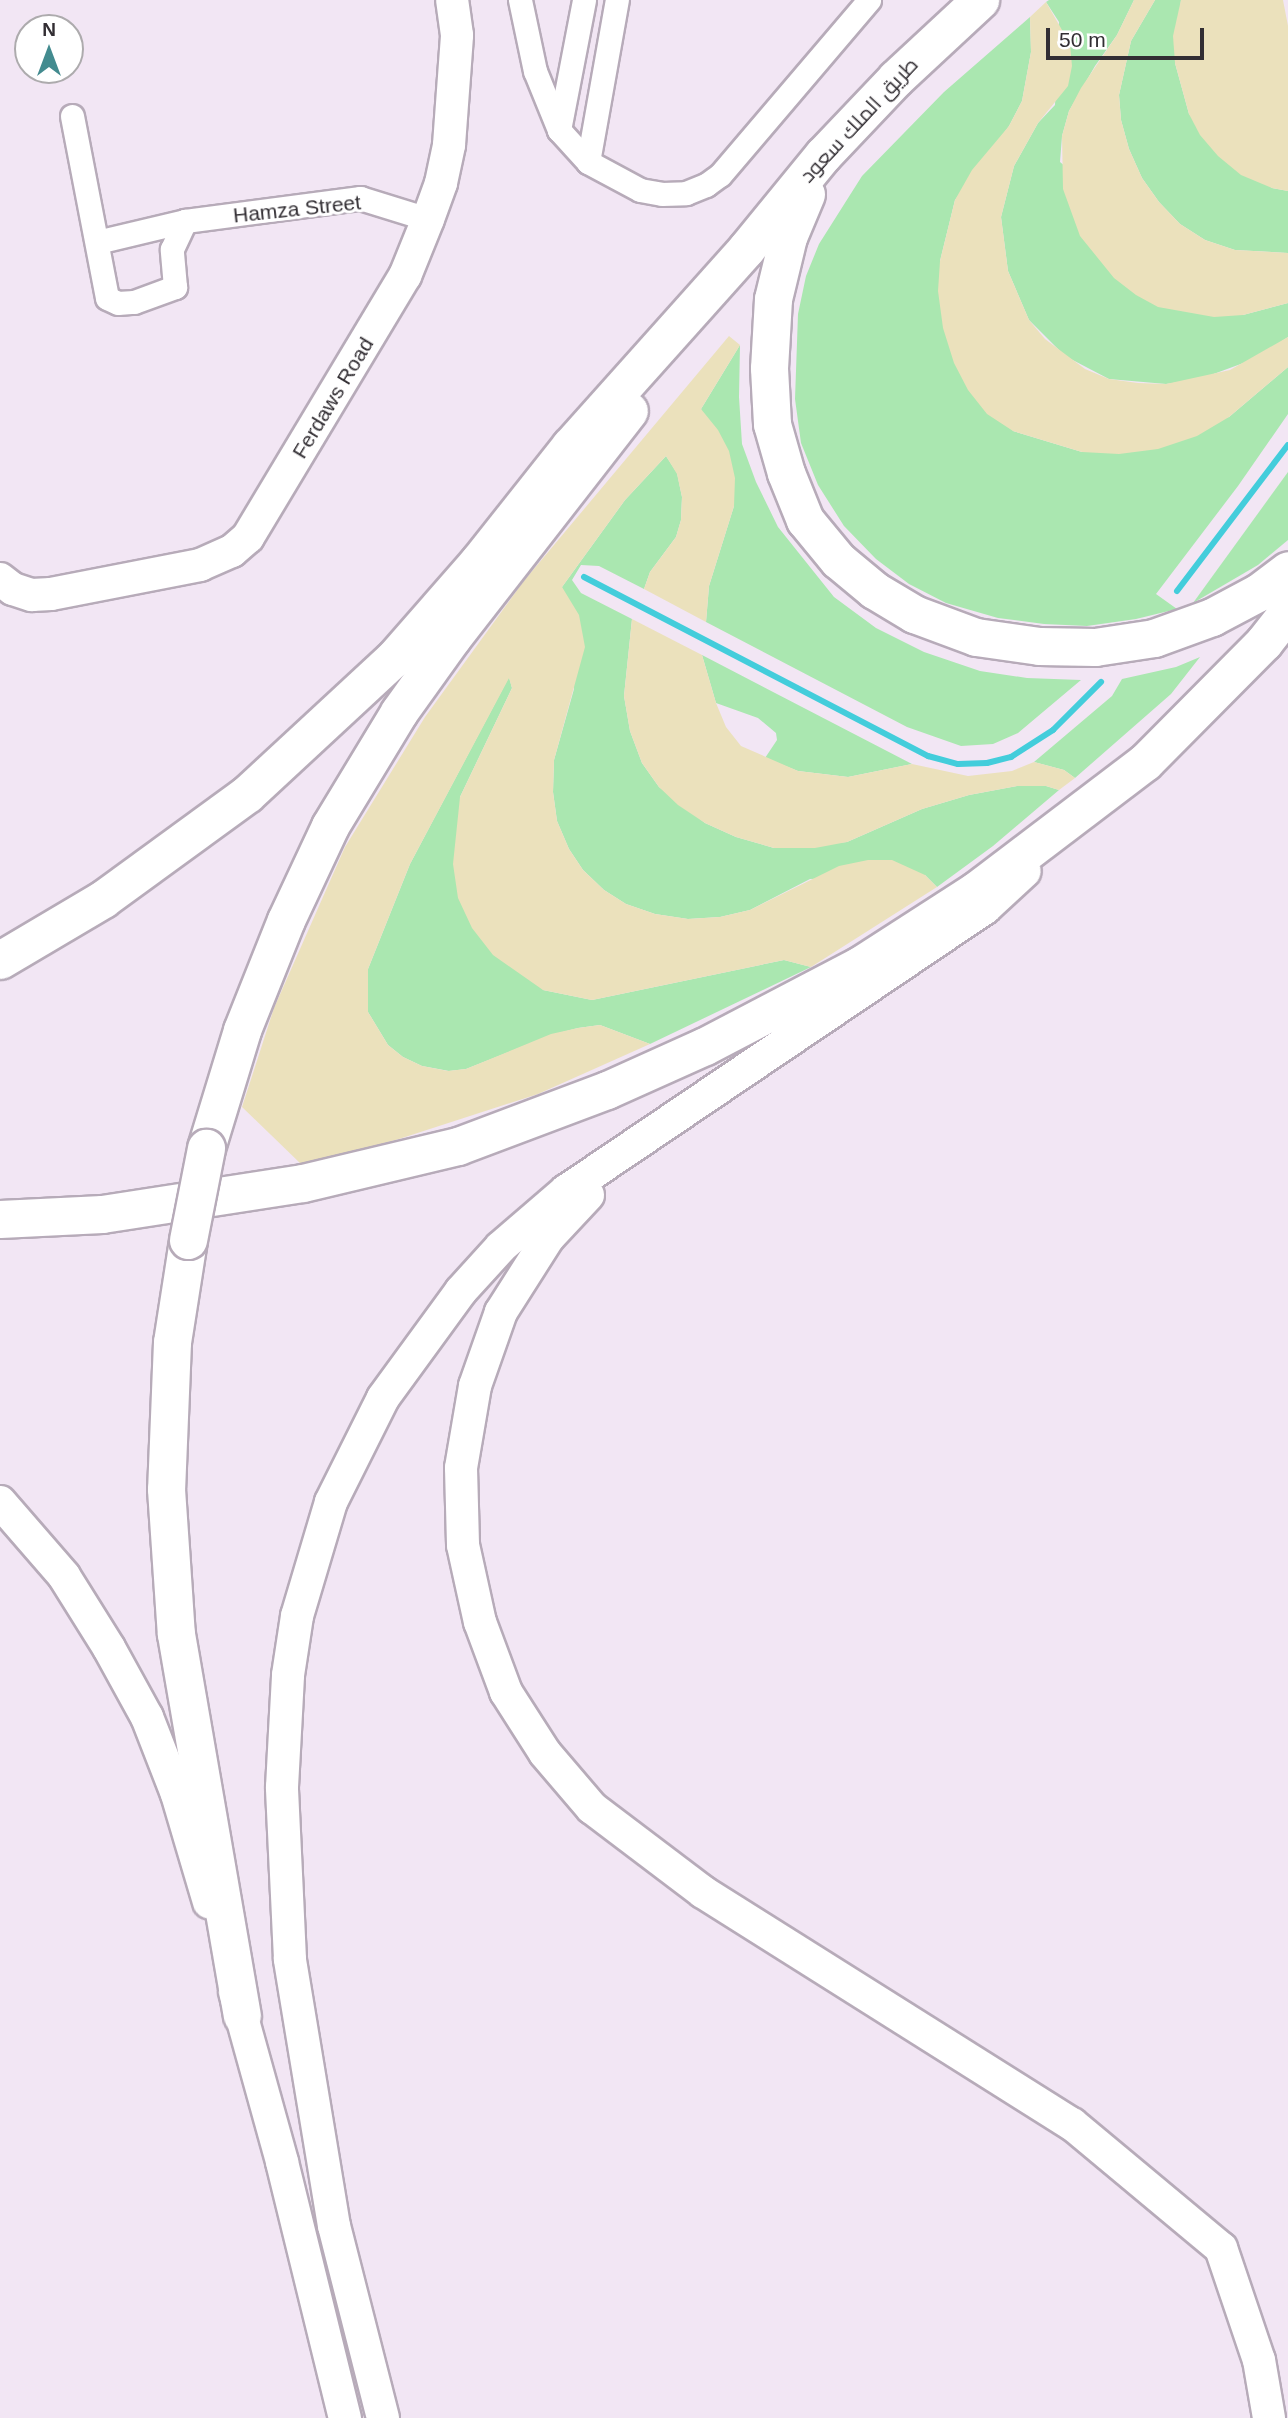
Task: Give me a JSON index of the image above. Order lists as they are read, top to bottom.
{
  "streets": {
    "main road": ["طريق الملك سعود"],
    "street": ["Hamza Street", "Ferdaws Road"]
  },
  "crossings": [
    ["Hamza Street", "Ferdaws Road"]
  ],
  "scale_bar": "50 m",
  "north": "top"
}
